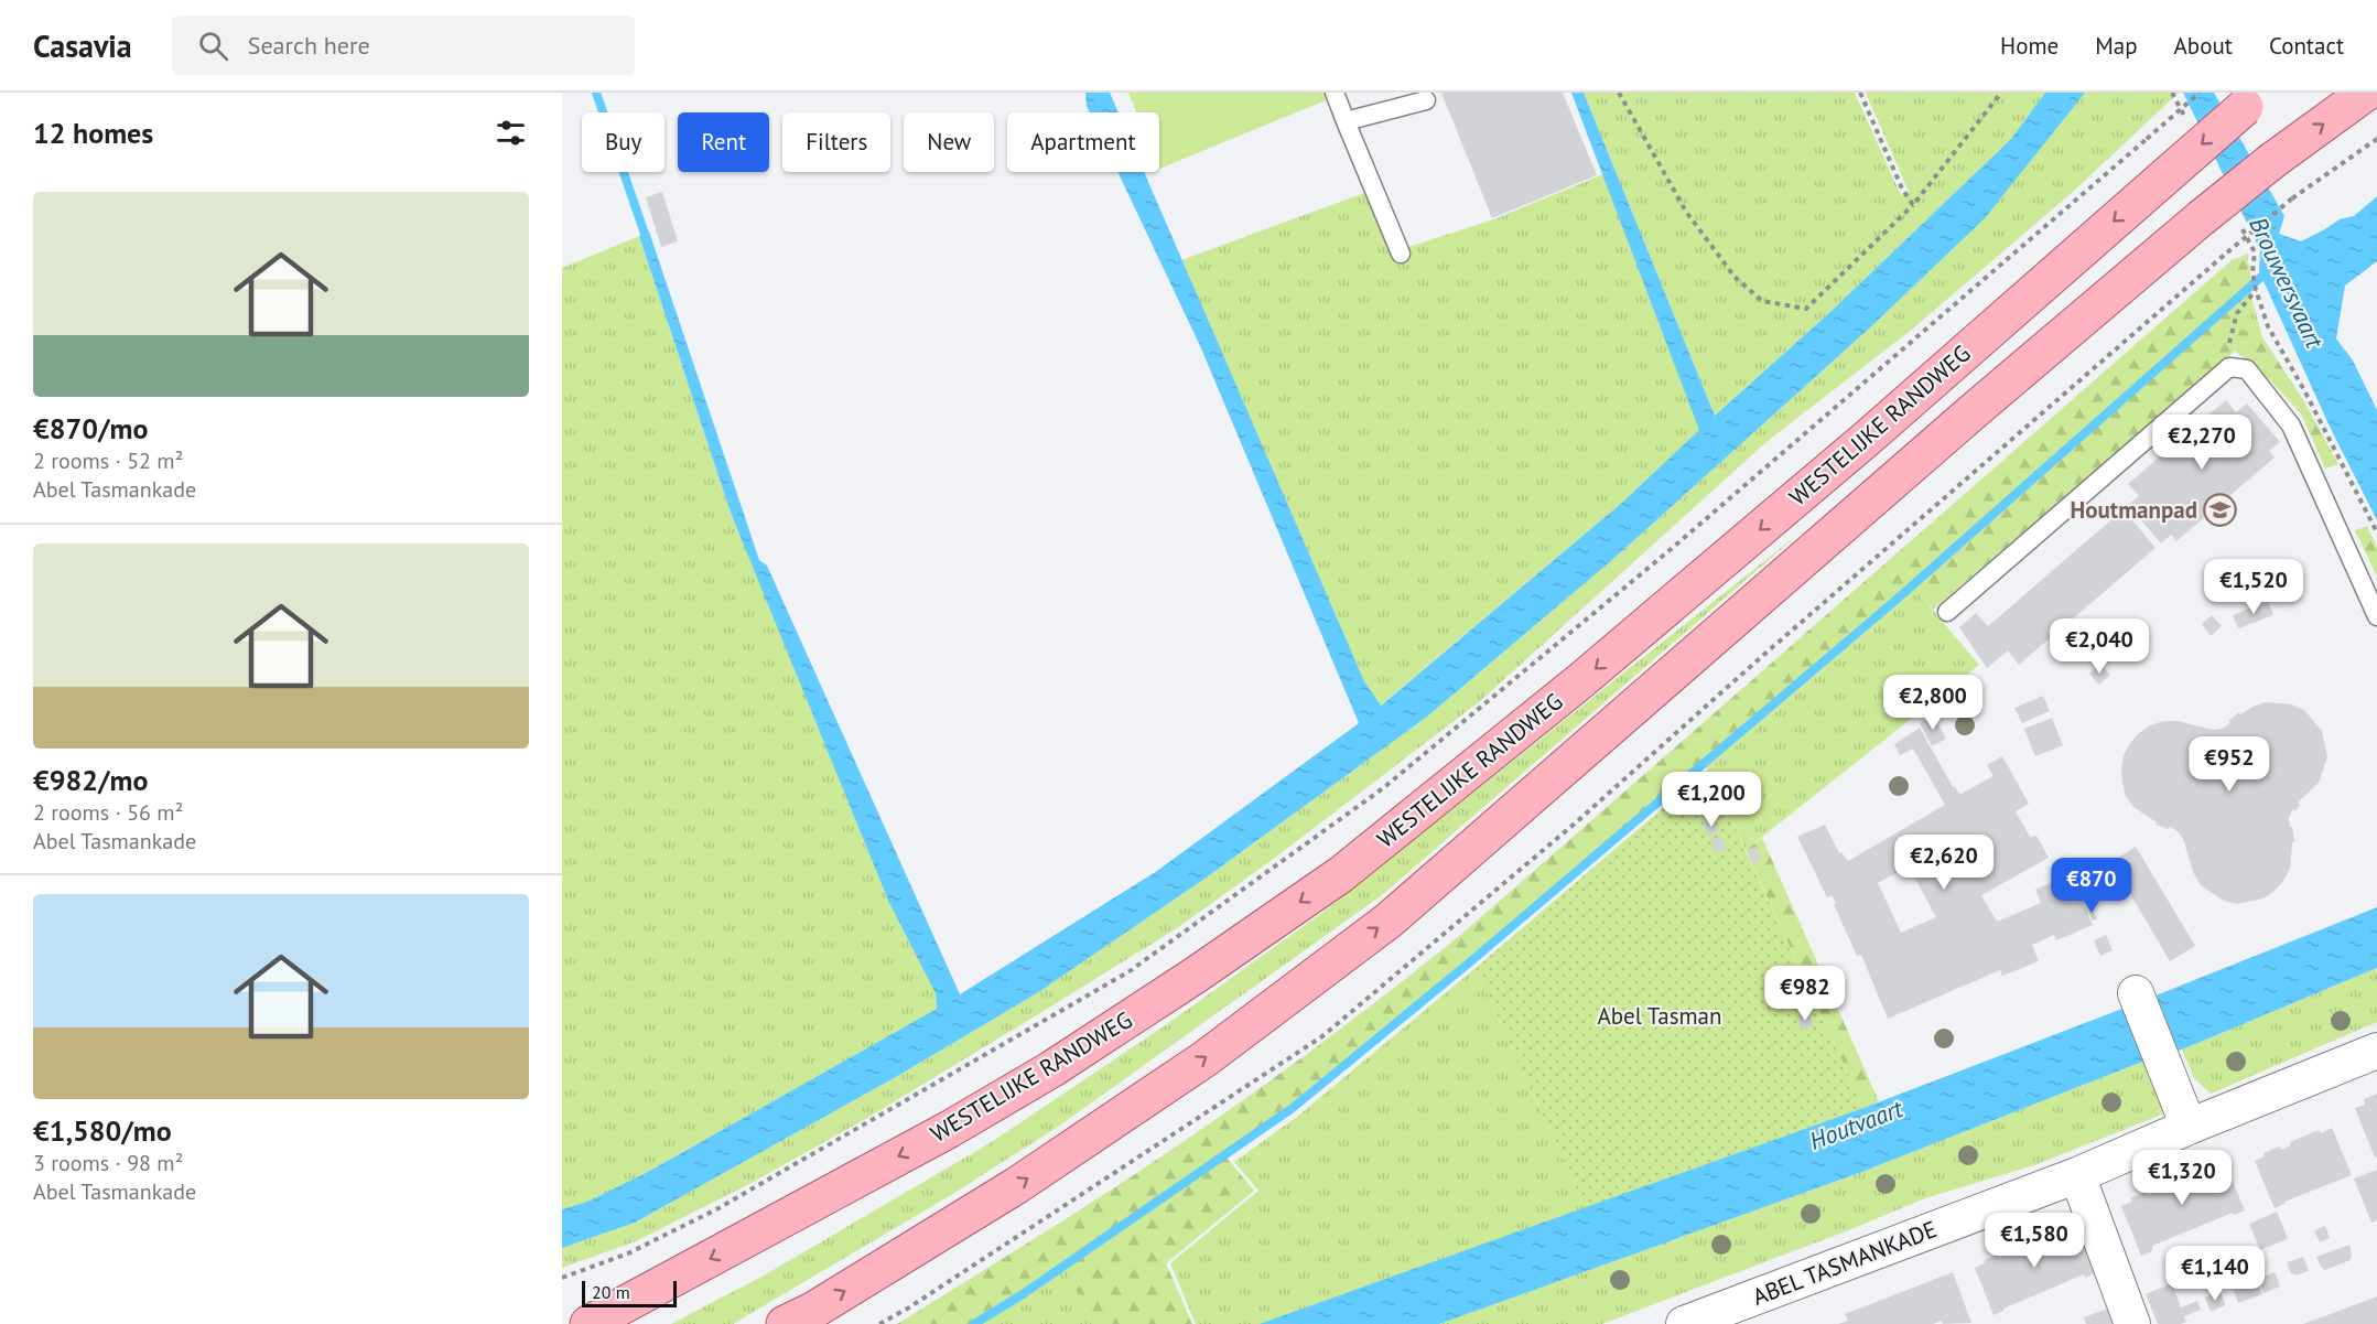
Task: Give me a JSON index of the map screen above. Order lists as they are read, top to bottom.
{
  "streets": {
    "main road": ["WESTELIJKE RANDWEG"],
    "street": ["ABEL TASMANKADE"]
  },
  "water": ["Brouwersvaart", "Houtvaart"],
  "parks": ["Abel Tasman"],
  "places": {
    "school or university": ["Houtmanpad"]
  },
  "scale_bar": "20 m",
  "page": {
    "header": "Casavia",
    "search": "Search here",
    "nav": [
      "Home",
      "Map",
      "About",
      "Contact"
    ],
    "heading": "12 homes",
    "chip": [
      "Buy",
      "Rent",
      "Filters",
      "New",
      "Apartment"
    ],
    "list": [
      {
        "name": "€870/mo",
        "note": "2 rooms · 52 m² · Abel Tasmankade"
      },
      {
        "name": "€982/mo",
        "note": "2 rooms · 56 m² · Abel Tasmankade"
      },
      {
        "name": "€1,580/mo",
        "note": "3 rooms · 98 m² · Abel Tasmankade"
      }
    ],
    "price": [
      "€2,270",
      "€1,520",
      "€2,040",
      "€2,800",
      "€952",
      "€1,200",
      "€2,620",
      "€870",
      "€982",
      "€1,320",
      "€1,580",
      "€1,140"
    ],
    "scale": "20 m"
  }
}
